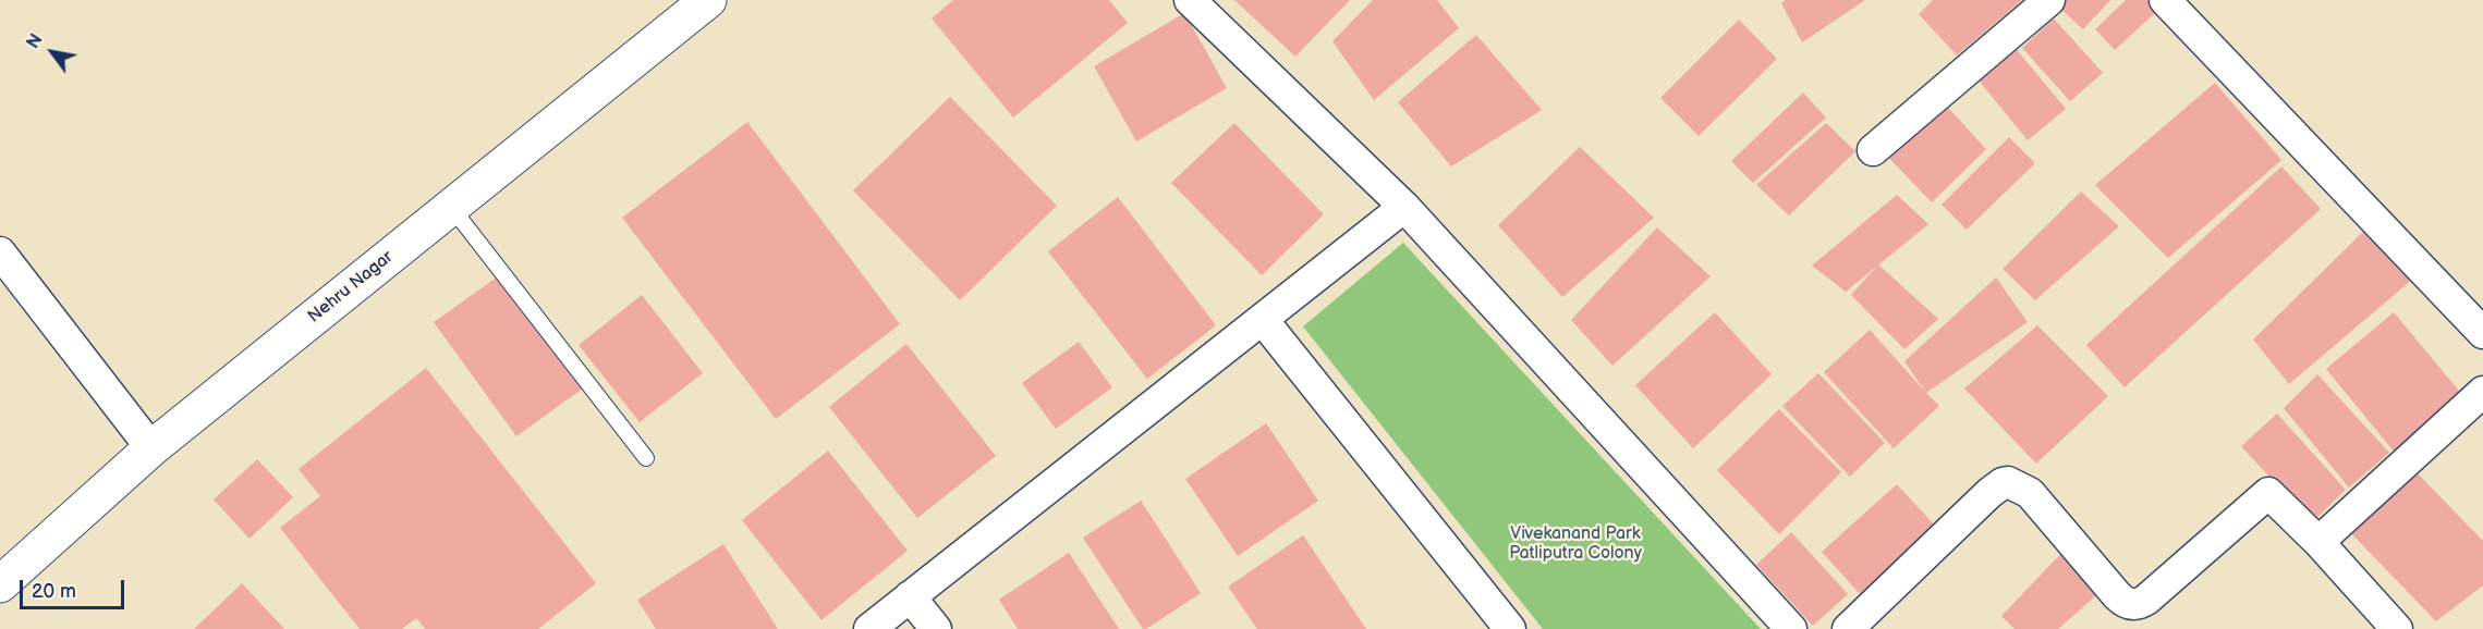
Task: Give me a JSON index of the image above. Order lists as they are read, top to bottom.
{
  "streets": {
    "street": ["Nehru Nagar"]
  },
  "parks": ["Vivekanand Park Patliputra Colony"],
  "scale_bar": "20 m",
  "north": "top left"
}
